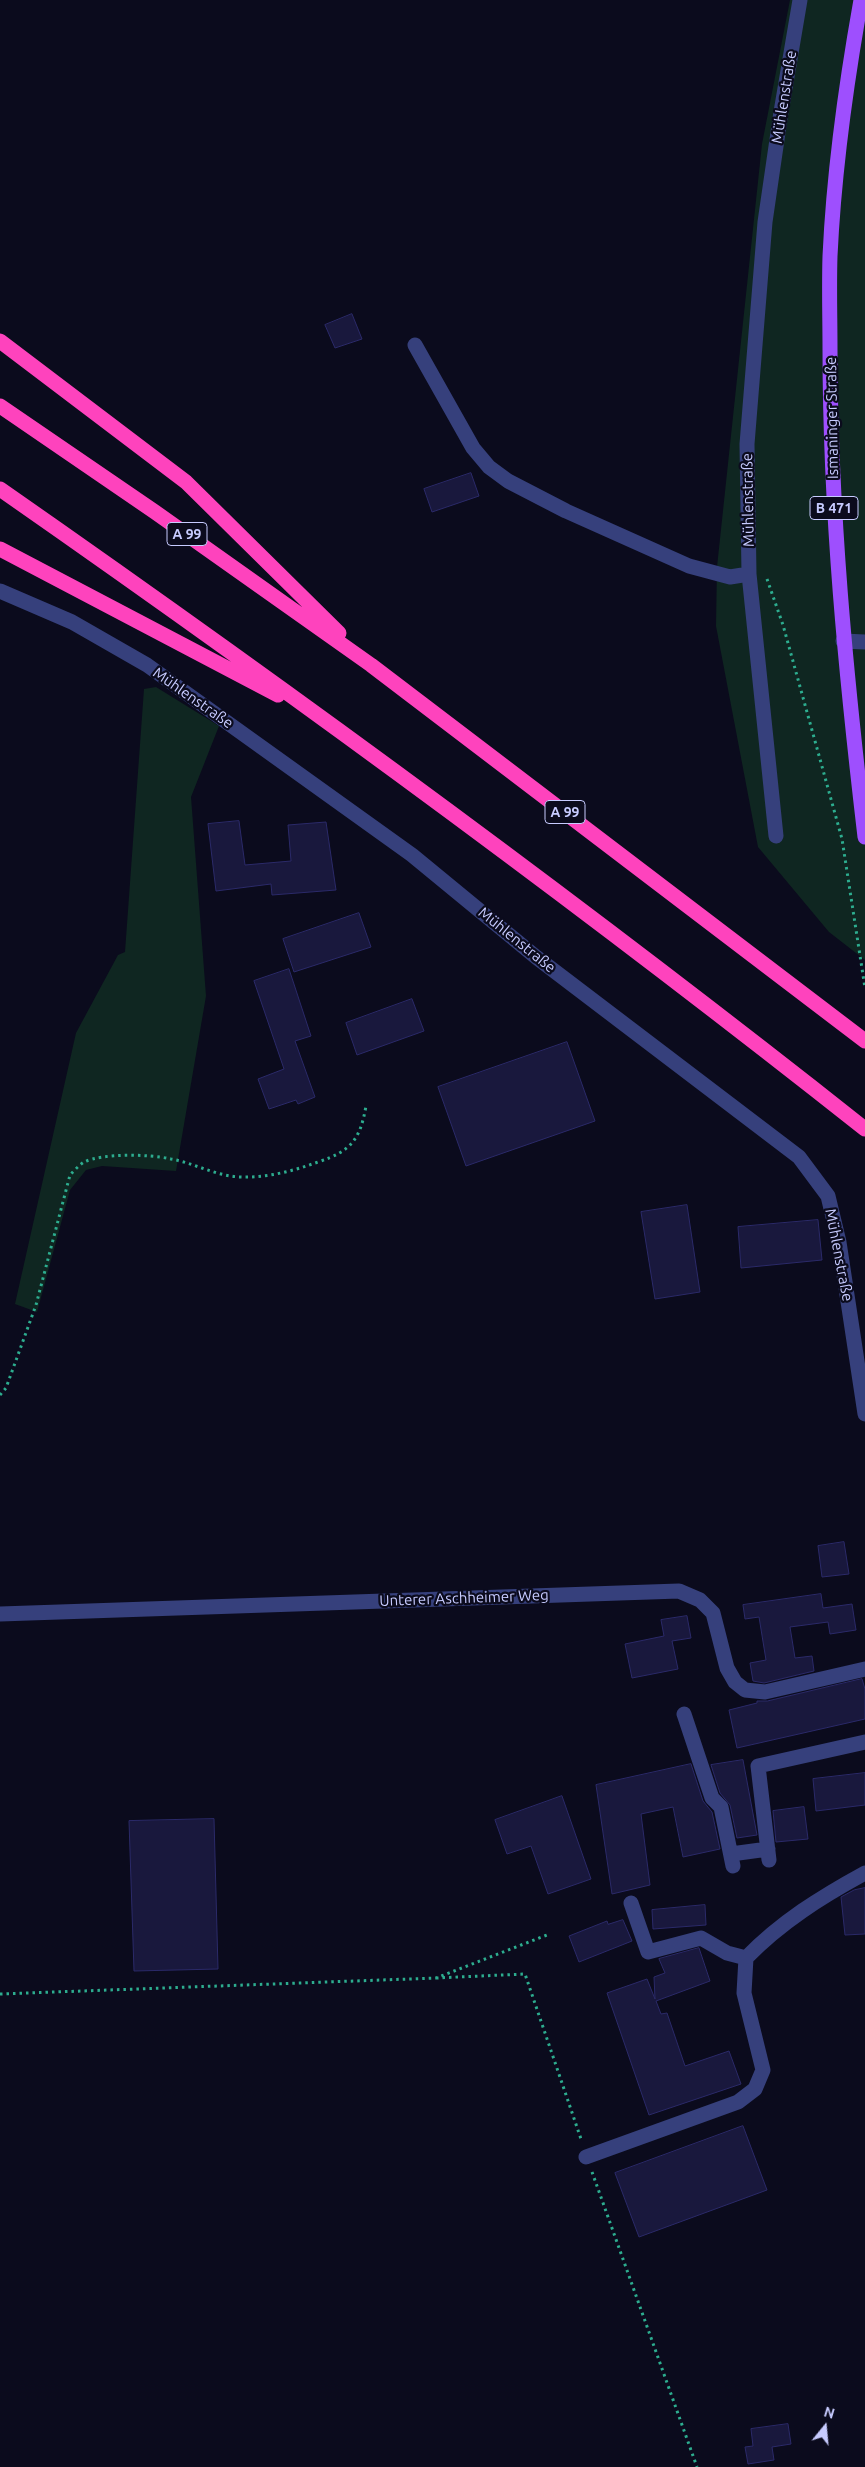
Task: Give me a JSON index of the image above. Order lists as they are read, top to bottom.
{
  "streets": {
    "highway": ["A 99"],
    "main road": ["Ismaninger Straße", "B 471"],
    "street": ["Mühlenstraße", "Unterer Aschheimer Weg"]
  },
  "north": "top"
}
